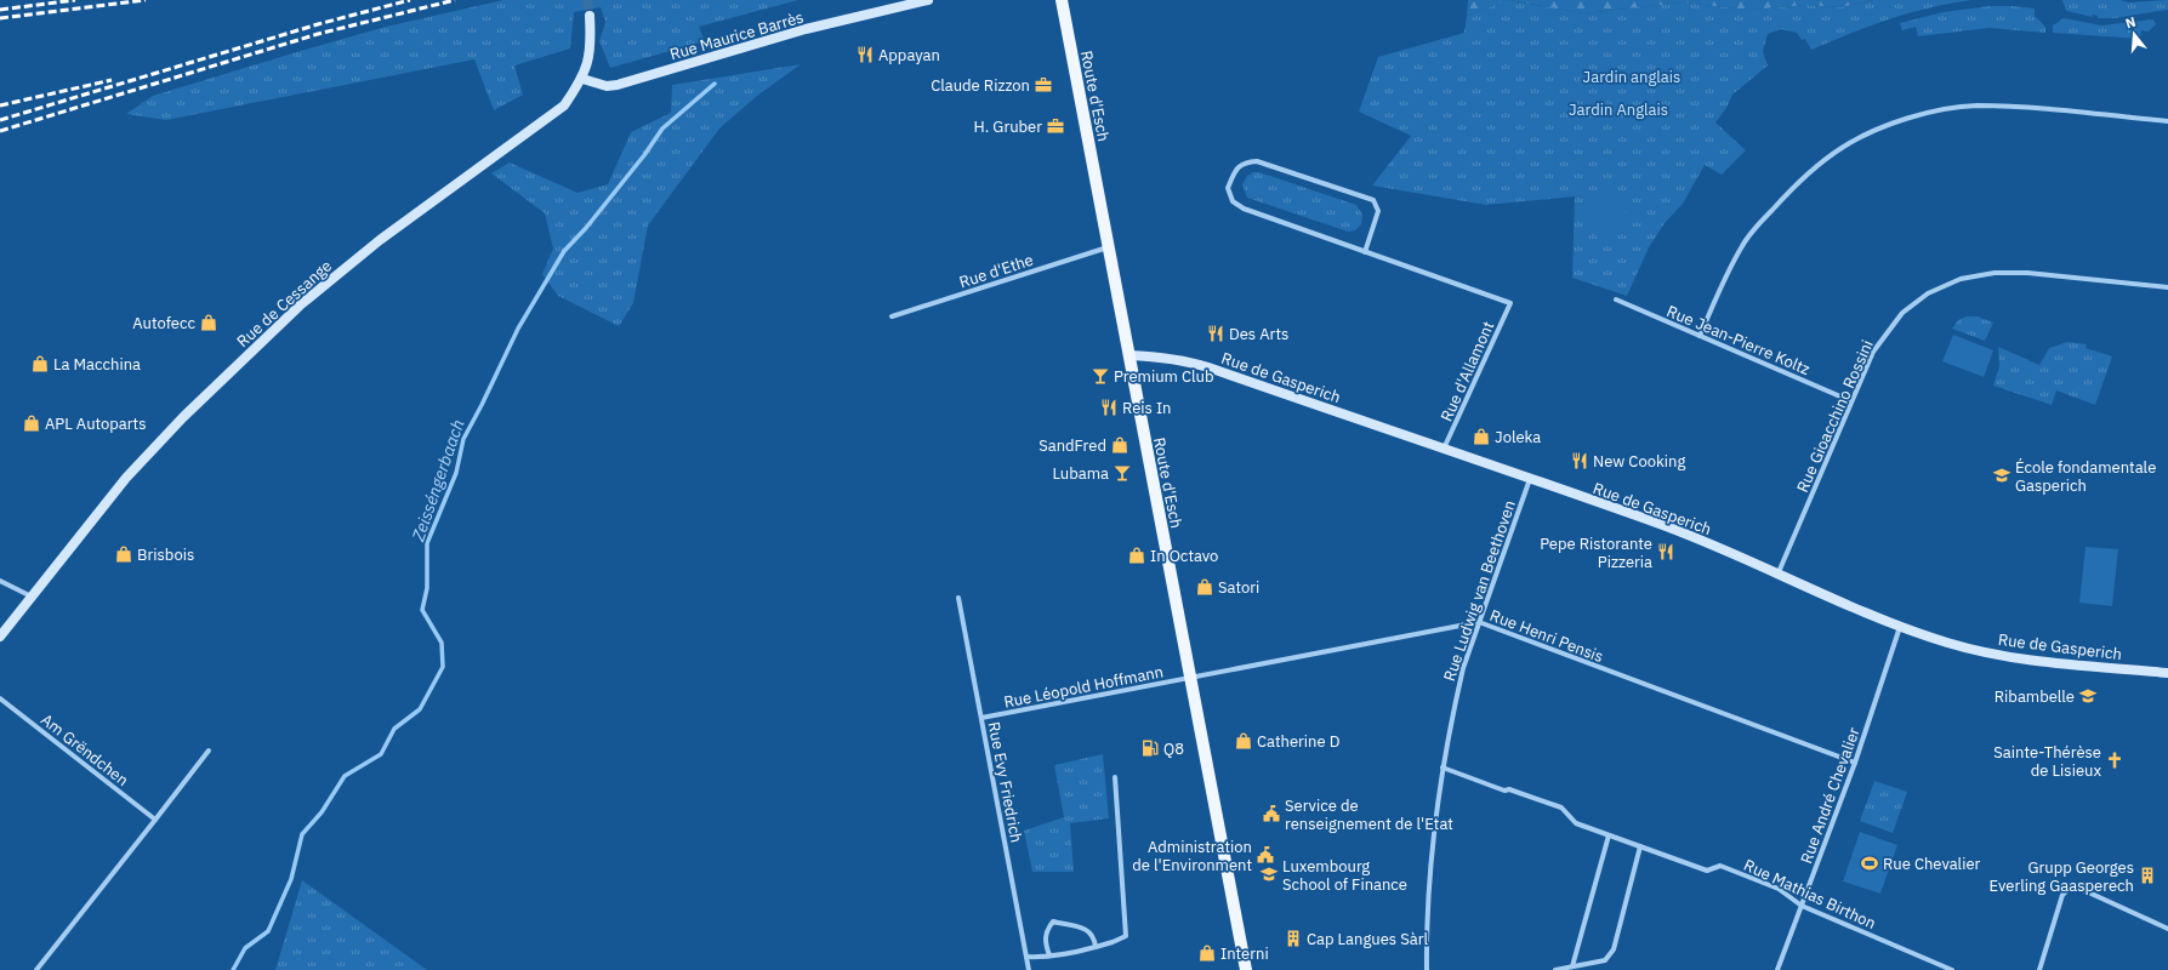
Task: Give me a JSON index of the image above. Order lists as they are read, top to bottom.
{
  "streets": {
    "main road": ["Route d'Esch"],
    "street": [
      "Rue Maurice Barrès",
      "Rue d'Ethe",
      "Rue de Cessange",
      "Rue Jean-Pierre Koltz",
      "Rue d'Allamont",
      "Rue de Gasperich",
      "Rue Gioacchino Rossini",
      "Rue Ludwig van Beethoven",
      "Rue Henri Pensis",
      "Rue Léopold Hoffmann",
      "Am Grëndchen",
      "Rue Evy Friedrich",
      "Rue André Chevalier",
      "Rue Mathias Birthon"
    ]
  },
  "crossings": [
    ["Rue Maurice Barrès", "Rue de Cessange"],
    ["Route d'Esch", "Rue d'Ethe"],
    ["Route d'Esch", "Rue de Gasperich"],
    ["Route d'Esch", "Rue Henri Pensis"],
    ["Route d'Esch", "Rue Léopold Hoffmann"],
    ["Rue Jean-Pierre Koltz", "Rue Gioacchino Rossini"],
    ["Rue d'Allamont", "Rue de Gasperich"],
    ["Rue de Gasperich", "Rue Gioacchino Rossini"],
    ["Rue de Gasperich", "Rue Ludwig van Beethoven"],
    ["Rue de Gasperich", "Rue André Chevalier"],
    ["Rue Ludwig van Beethoven", "Rue Henri Pensis"],
    ["Rue Ludwig van Beethoven", "Rue Mathias Birthon"],
    ["Rue Henri Pensis", "Rue Léopold Hoffmann"],
    ["Rue Henri Pensis", "Rue André Chevalier"],
    ["Rue Léopold Hoffmann", "Rue Evy Friedrich"],
    ["Rue André Chevalier", "Rue Mathias Birthon"]
  ],
  "water": ["Zeisséngerbaach"],
  "parks": ["Jardin anglais", "Jardin Anglais"],
  "places": {
    "restaurant": [
      "Appayan",
      "Des Arts",
      "Reis In",
      "New Cooking",
      "Pepe Ristorante Pizzeria"
    ],
    "office": ["Claude Rizzon", "H. Gruber"],
    "shop": [
      "Autofecc",
      "La Macchina",
      "APL Autoparts",
      "Joleka",
      "SandFred",
      "Brisbois",
      "In Octavo",
      "Satori",
      "Catherine D",
      "Interni"
    ],
    "bar": ["Premium Club", "Lubama"],
    "school or university": ["École fondamentale Gasperich", "Ribambelle", "Luxembourg School of Finance"],
    "fuel station": ["Q8"],
    "church": ["Sainte-Thérèse de Lisieux"],
    "public building": ["Service de renseignement de l'Etat", "Administration de l'Environment"],
    "sports": ["Rue Chevalier"],
    "building": ["Grupp Georges Everling Gaasperech", "Cap Langues Sàrl"]
  },
  "north": "top"
}
